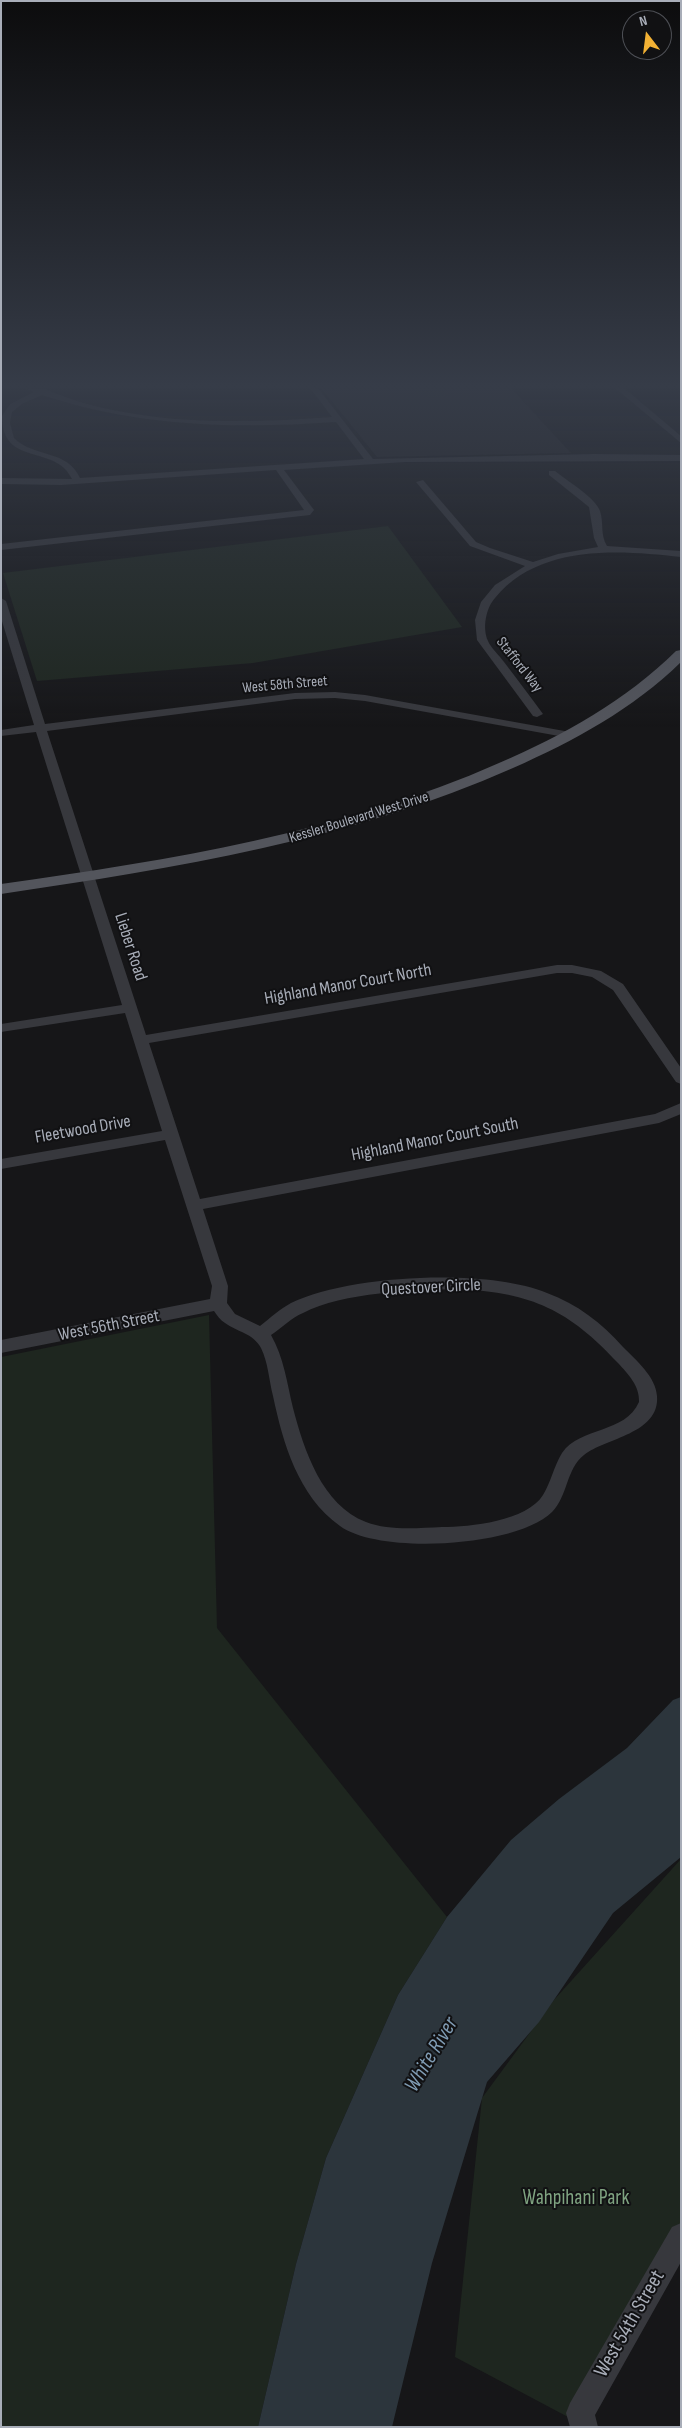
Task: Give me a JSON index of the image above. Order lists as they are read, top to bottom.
{
  "streets": {
    "main road": ["Kessler Boulevard West Drive"],
    "street": [
      "Stafford Way",
      "West 58th Street",
      "Lieber Road",
      "Highland Manor Court North",
      "Fleetwood Drive",
      "Highland Manor Court South",
      "Questover Circle",
      "West 56th Street",
      "West 54th Street"
    ]
  },
  "crossings": [
    ["West 58th Street", "Kessler Boulevard West Drive"],
    ["West 58th Street", "Lieber Road"],
    ["Kessler Boulevard West Drive", "Lieber Road"],
    ["Lieber Road", "Highland Manor Court North"],
    ["Lieber Road", "Fleetwood Drive"],
    ["Lieber Road", "Highland Manor Court South"],
    ["Lieber Road", "West 56th Street"]
  ],
  "water": ["White River"],
  "parks": ["Wahpihani Park"],
  "north": "top"
}
